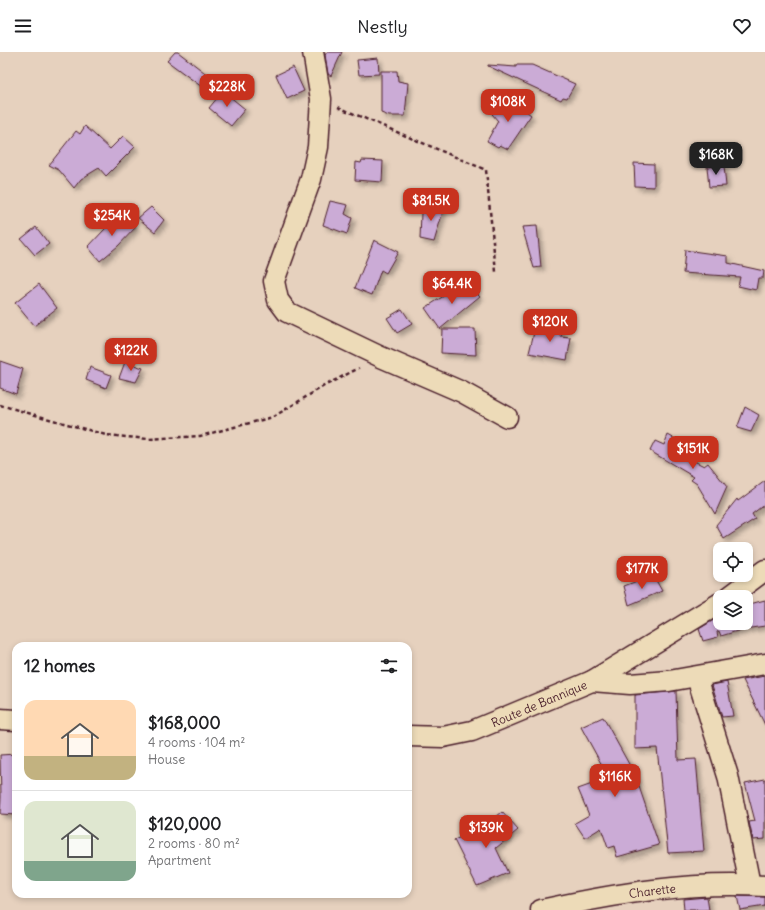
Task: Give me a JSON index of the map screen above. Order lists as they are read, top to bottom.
{
  "streets": {
    "street": ["Route de Bannique", "Charette"]
  },
  "page": {
    "header": "Nestly",
    "price": [
      "$228K",
      "$108K",
      "$168K",
      "$81.5K",
      "$254K",
      "$64.4K",
      "$120K",
      "$122K",
      "$151K",
      "$177K",
      "$116K",
      "$139K"
    ],
    "heading": "12 homes",
    "list": [
      {
        "name": "$168,000",
        "note": "4 rooms · 104 m² · House"
      },
      {
        "name": "$120,000",
        "note": "2 rooms · 80 m² · Apartment"
      }
    ]
  }
}
